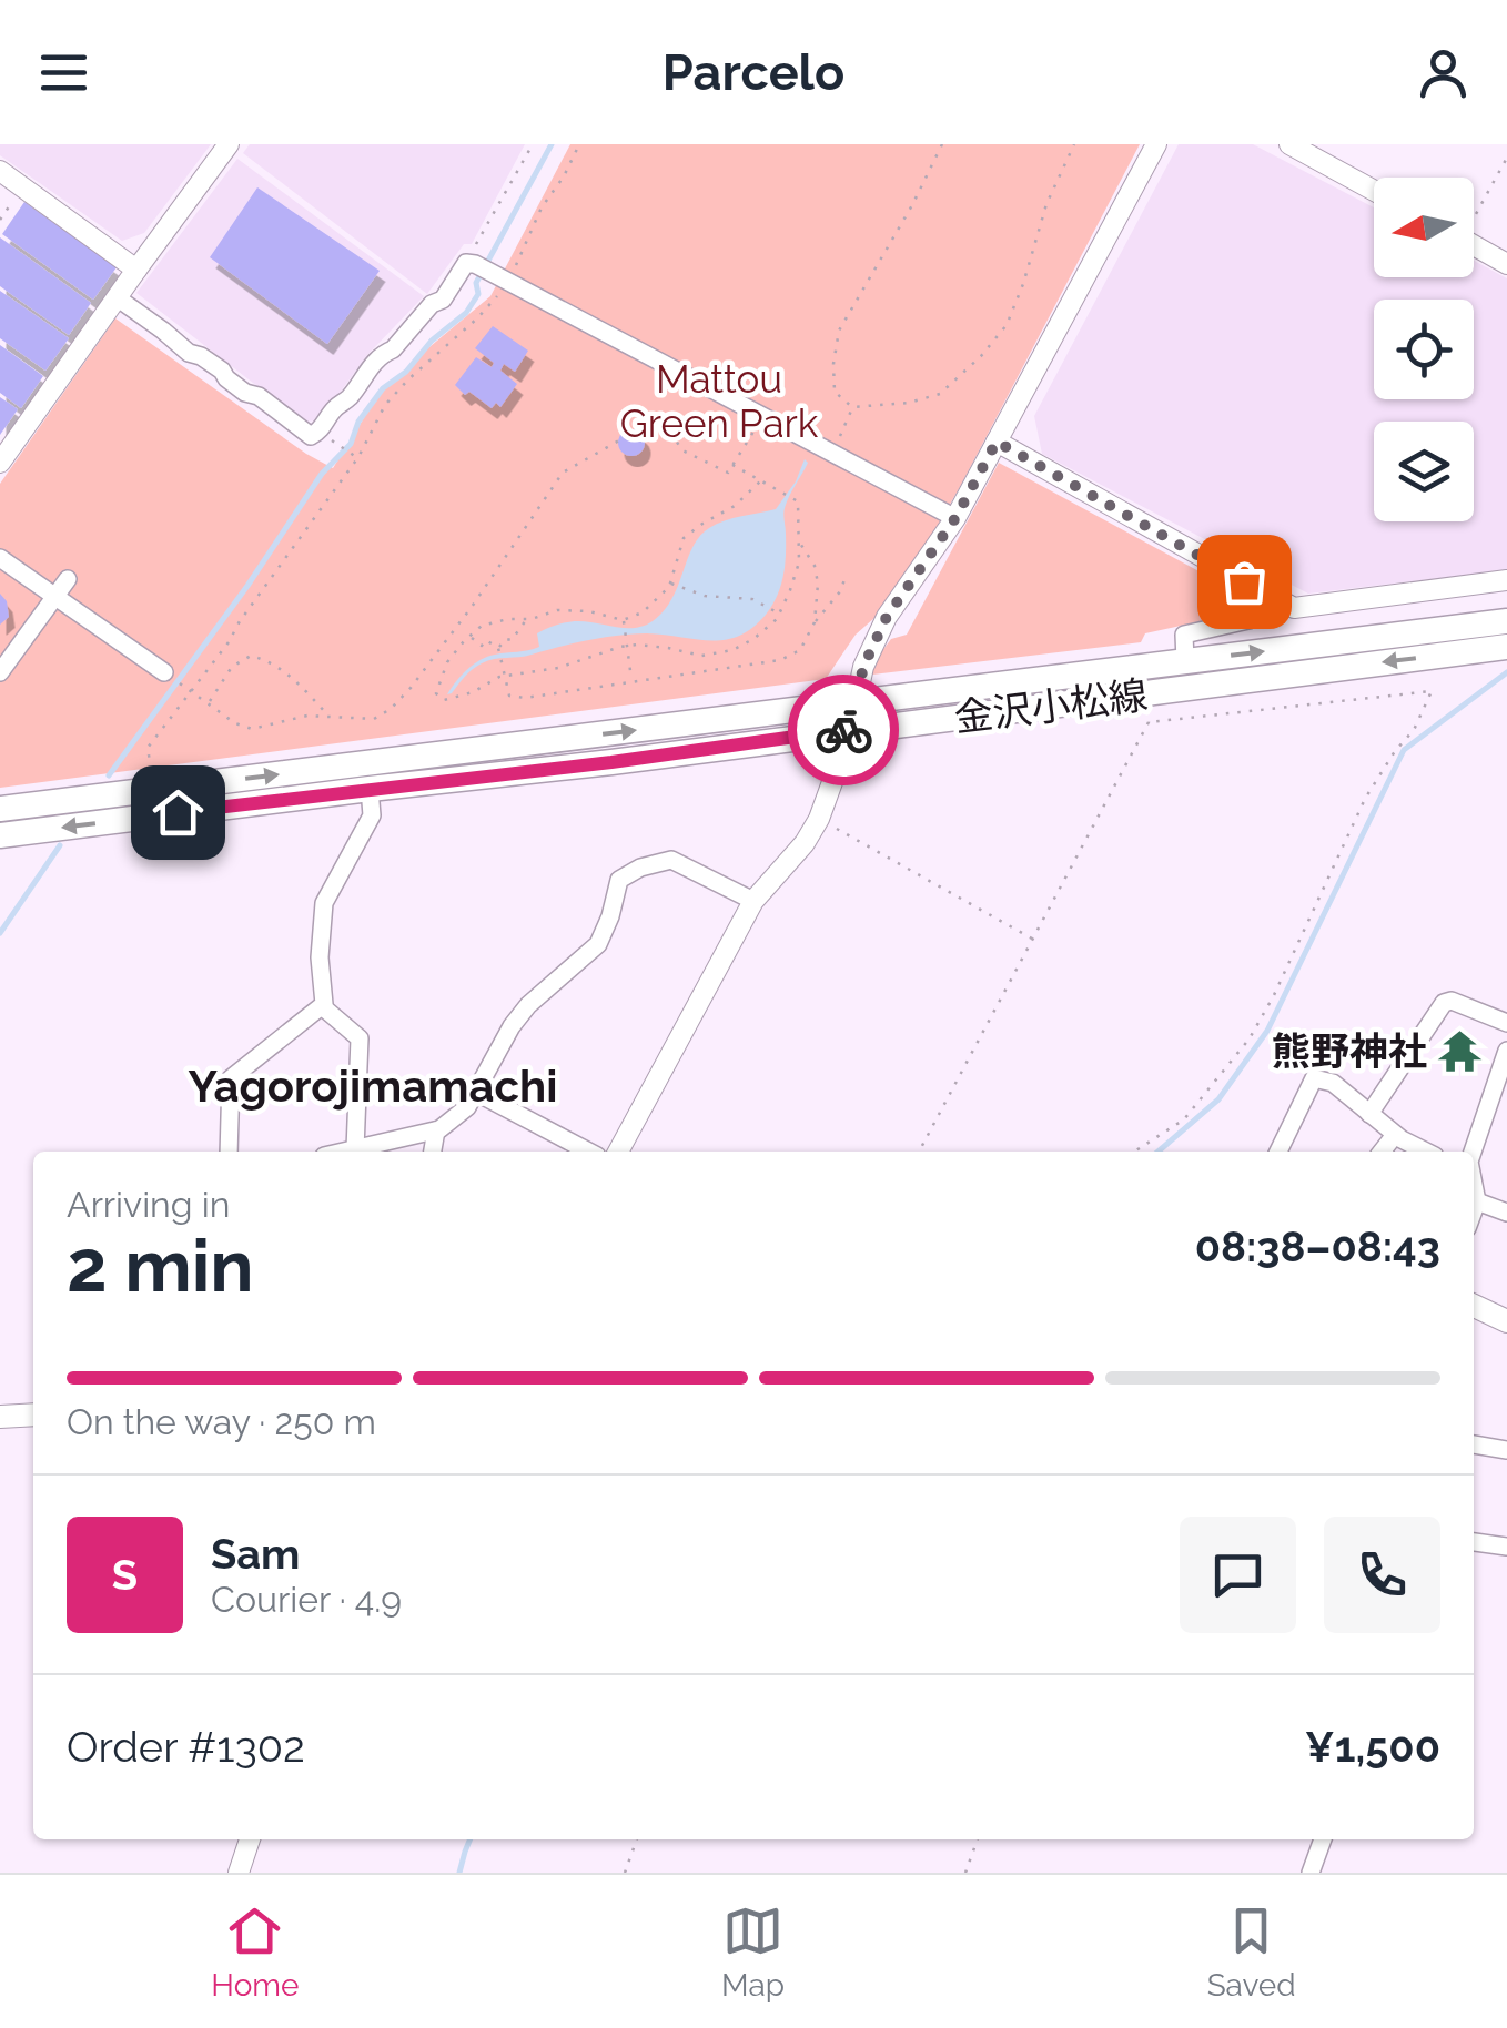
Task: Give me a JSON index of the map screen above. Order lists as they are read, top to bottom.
{
  "streets": {
    "main road": ["金沢小松線"]
  },
  "districts": ["Yagorojimamachi"],
  "parks": ["Mattou Green Park"],
  "places": {
    "temple": ["熊野神社"]
  },
  "north": "left",
  "page": {
    "header": "Parcelo",
    "heading": ["2 min", "Arriving in", "08:38–08:43"],
    "panel": [
      "Sam",
      "Courier · 4.9",
      "Order #1302",
      "¥1,500"
    ],
    "bar": "On the way · 250 m",
    "round": "S",
    "tabs": ["Home", "Map", "Saved"]
  }
}
